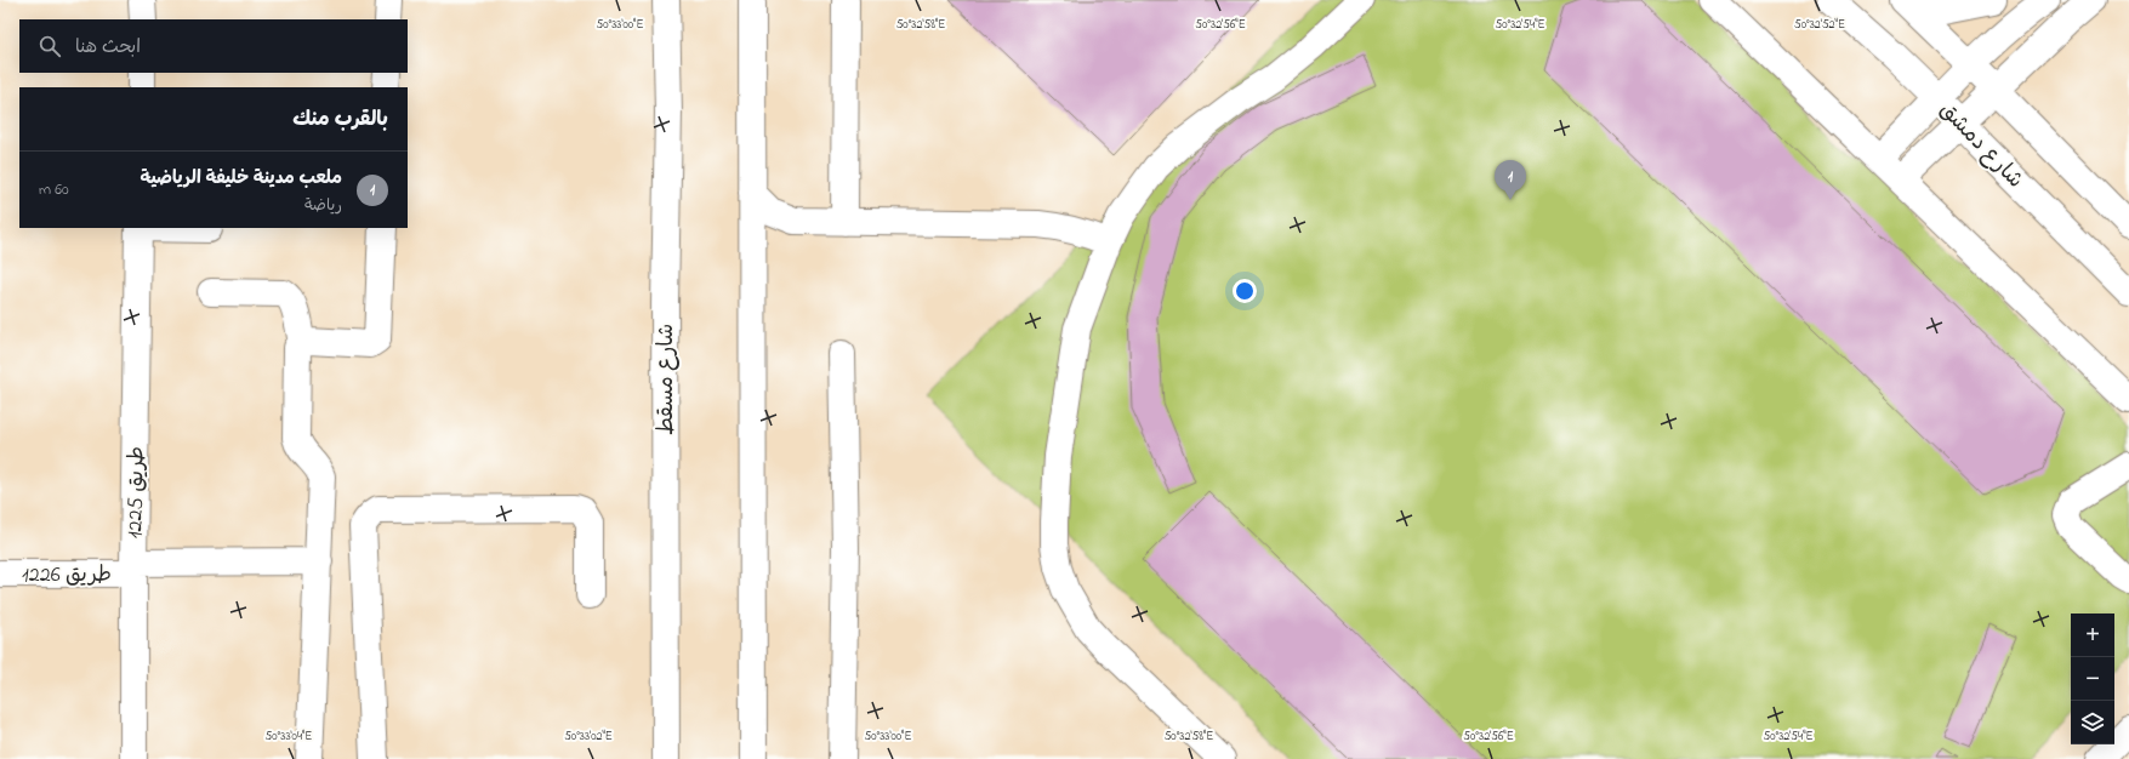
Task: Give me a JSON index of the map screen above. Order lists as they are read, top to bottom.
{
  "streets": {
    "street": [
      "شارع دمشق",
      "شارع مسقط",
      "طريق 1225",
      "طريق 1226"
    ]
  },
  "crossings": [
    ["طريق 1225", "طريق 1226"]
  ],
  "page": {
    "search": "ابحث هنا",
    "heading": "بالقرب منك",
    "list": [
      {
        "mark": "1",
        "name": "ملعب مدينة خليفة الرياضية",
        "note": "رياضة",
        "value": "60 m"
      }
    ],
    "pins": "1",
    "map_buttons": ["+", "−"]
  },
  "coordinates": [
    "50°33'00\"E",
    "50°32'58\"E",
    "50°32'56\"E",
    "50°32'54\"E",
    "50°32'52\"E",
    "50°33'04\"E",
    "50°33'02\"E"
  ]
}
